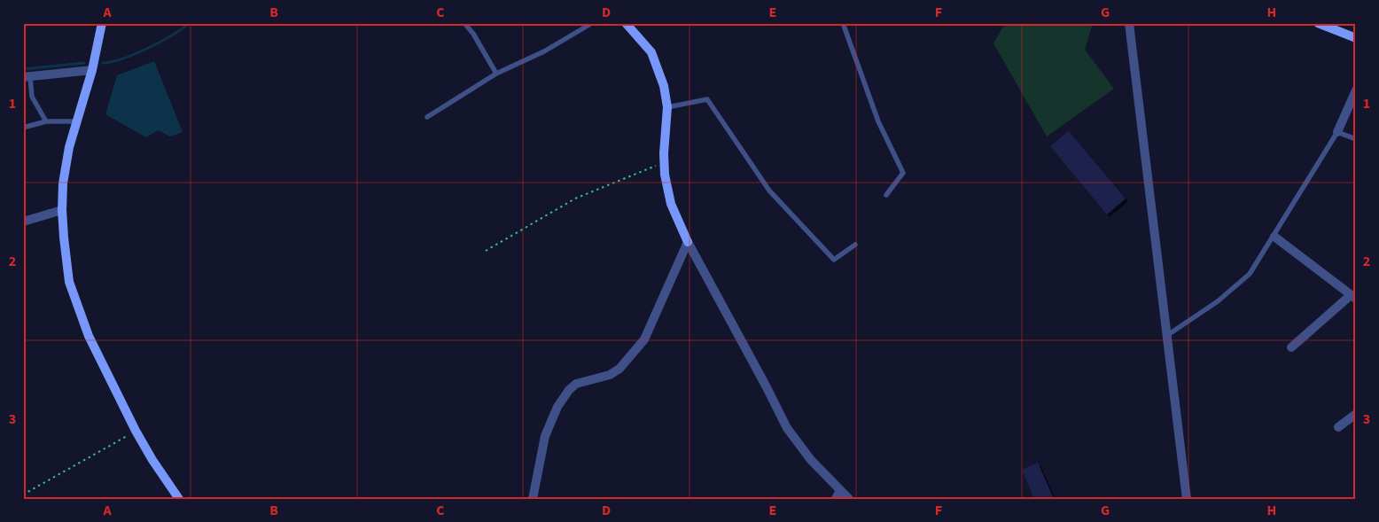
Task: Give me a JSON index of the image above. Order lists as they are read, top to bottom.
{
  "grid": {
    "columns": [
      "A",
      "B",
      "C",
      "D",
      "E",
      "F",
      "G",
      "H"
    ],
    "rows": ["1", "2", "3"]
  }
}
